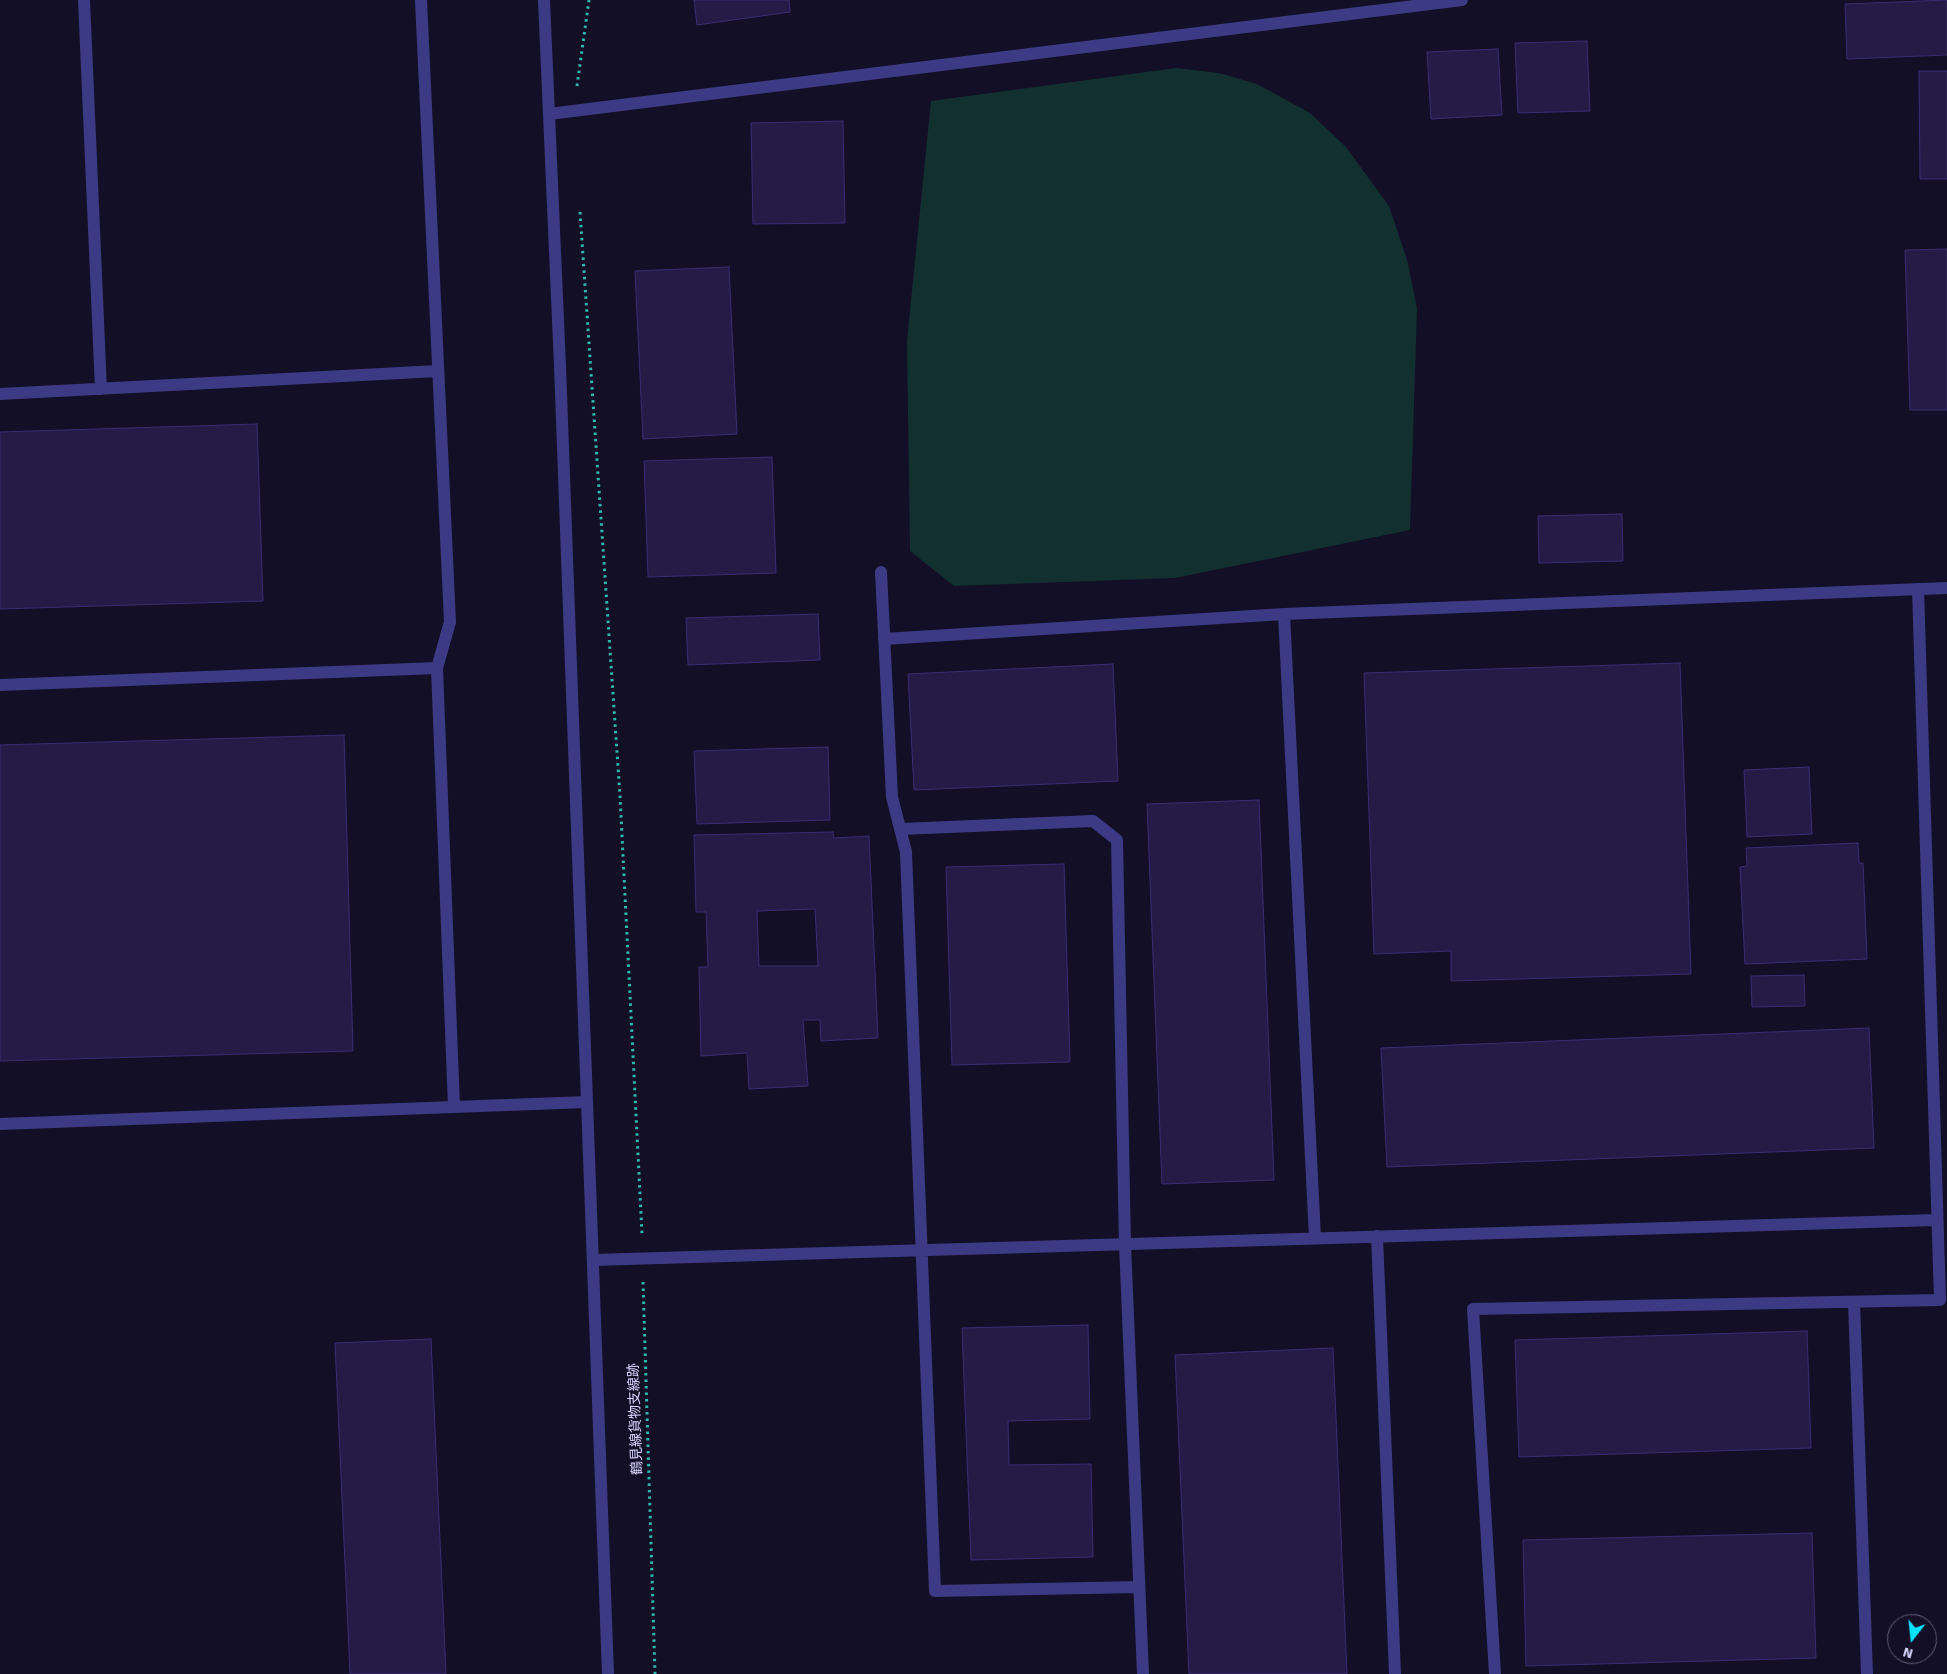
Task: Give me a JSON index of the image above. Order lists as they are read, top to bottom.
{
  "streets": {
    "path": ["鶴見線貨物支線跡"]
  },
  "north": "bottom"
}
